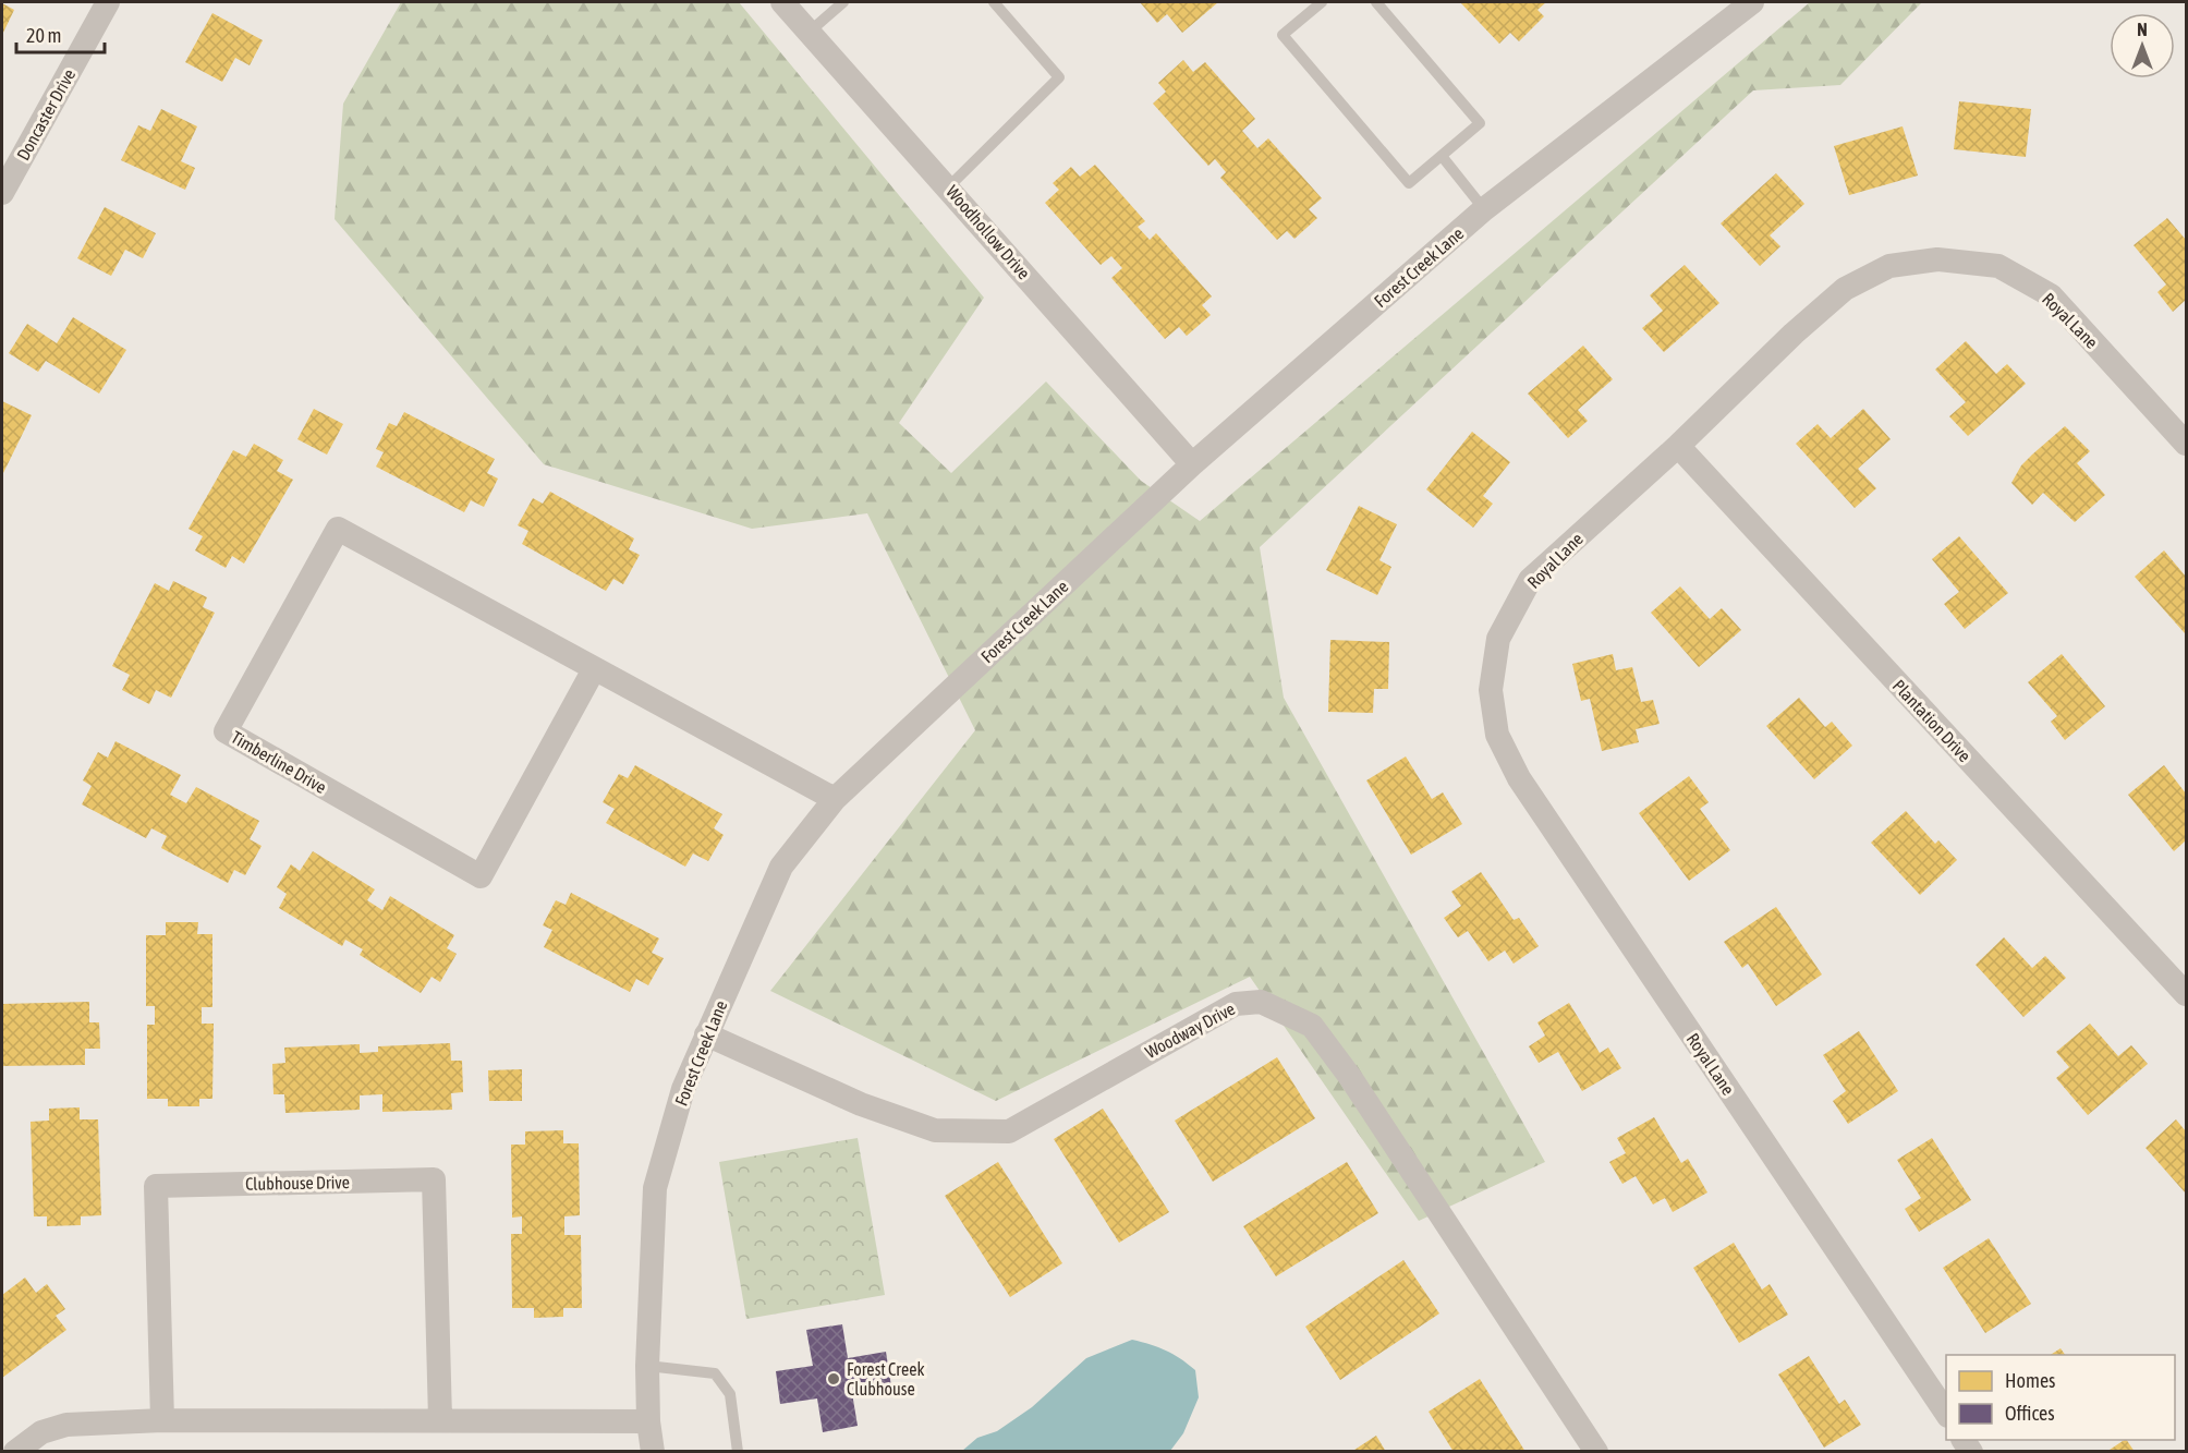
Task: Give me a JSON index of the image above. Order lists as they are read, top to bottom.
{
  "streets": {
    "street": [
      "Doncaster Drive",
      "Woodhollow Drive",
      "Forest Creek Lane",
      "Royal Lane",
      "Plantation Drive",
      "Timberline Drive",
      "Woodway Drive",
      "Clubhouse Drive"
    ]
  },
  "crossings": [
    ["Woodhollow Drive", "Forest Creek Lane"],
    ["Forest Creek Lane", "Timberline Drive"],
    ["Forest Creek Lane", "Woodway Drive"],
    ["Royal Lane", "Plantation Drive"]
  ],
  "places": ["Forest Creek Clubhouse"],
  "legend": ["Homes", "Offices"],
  "scale_bar": "20 m",
  "north": "top"
}
